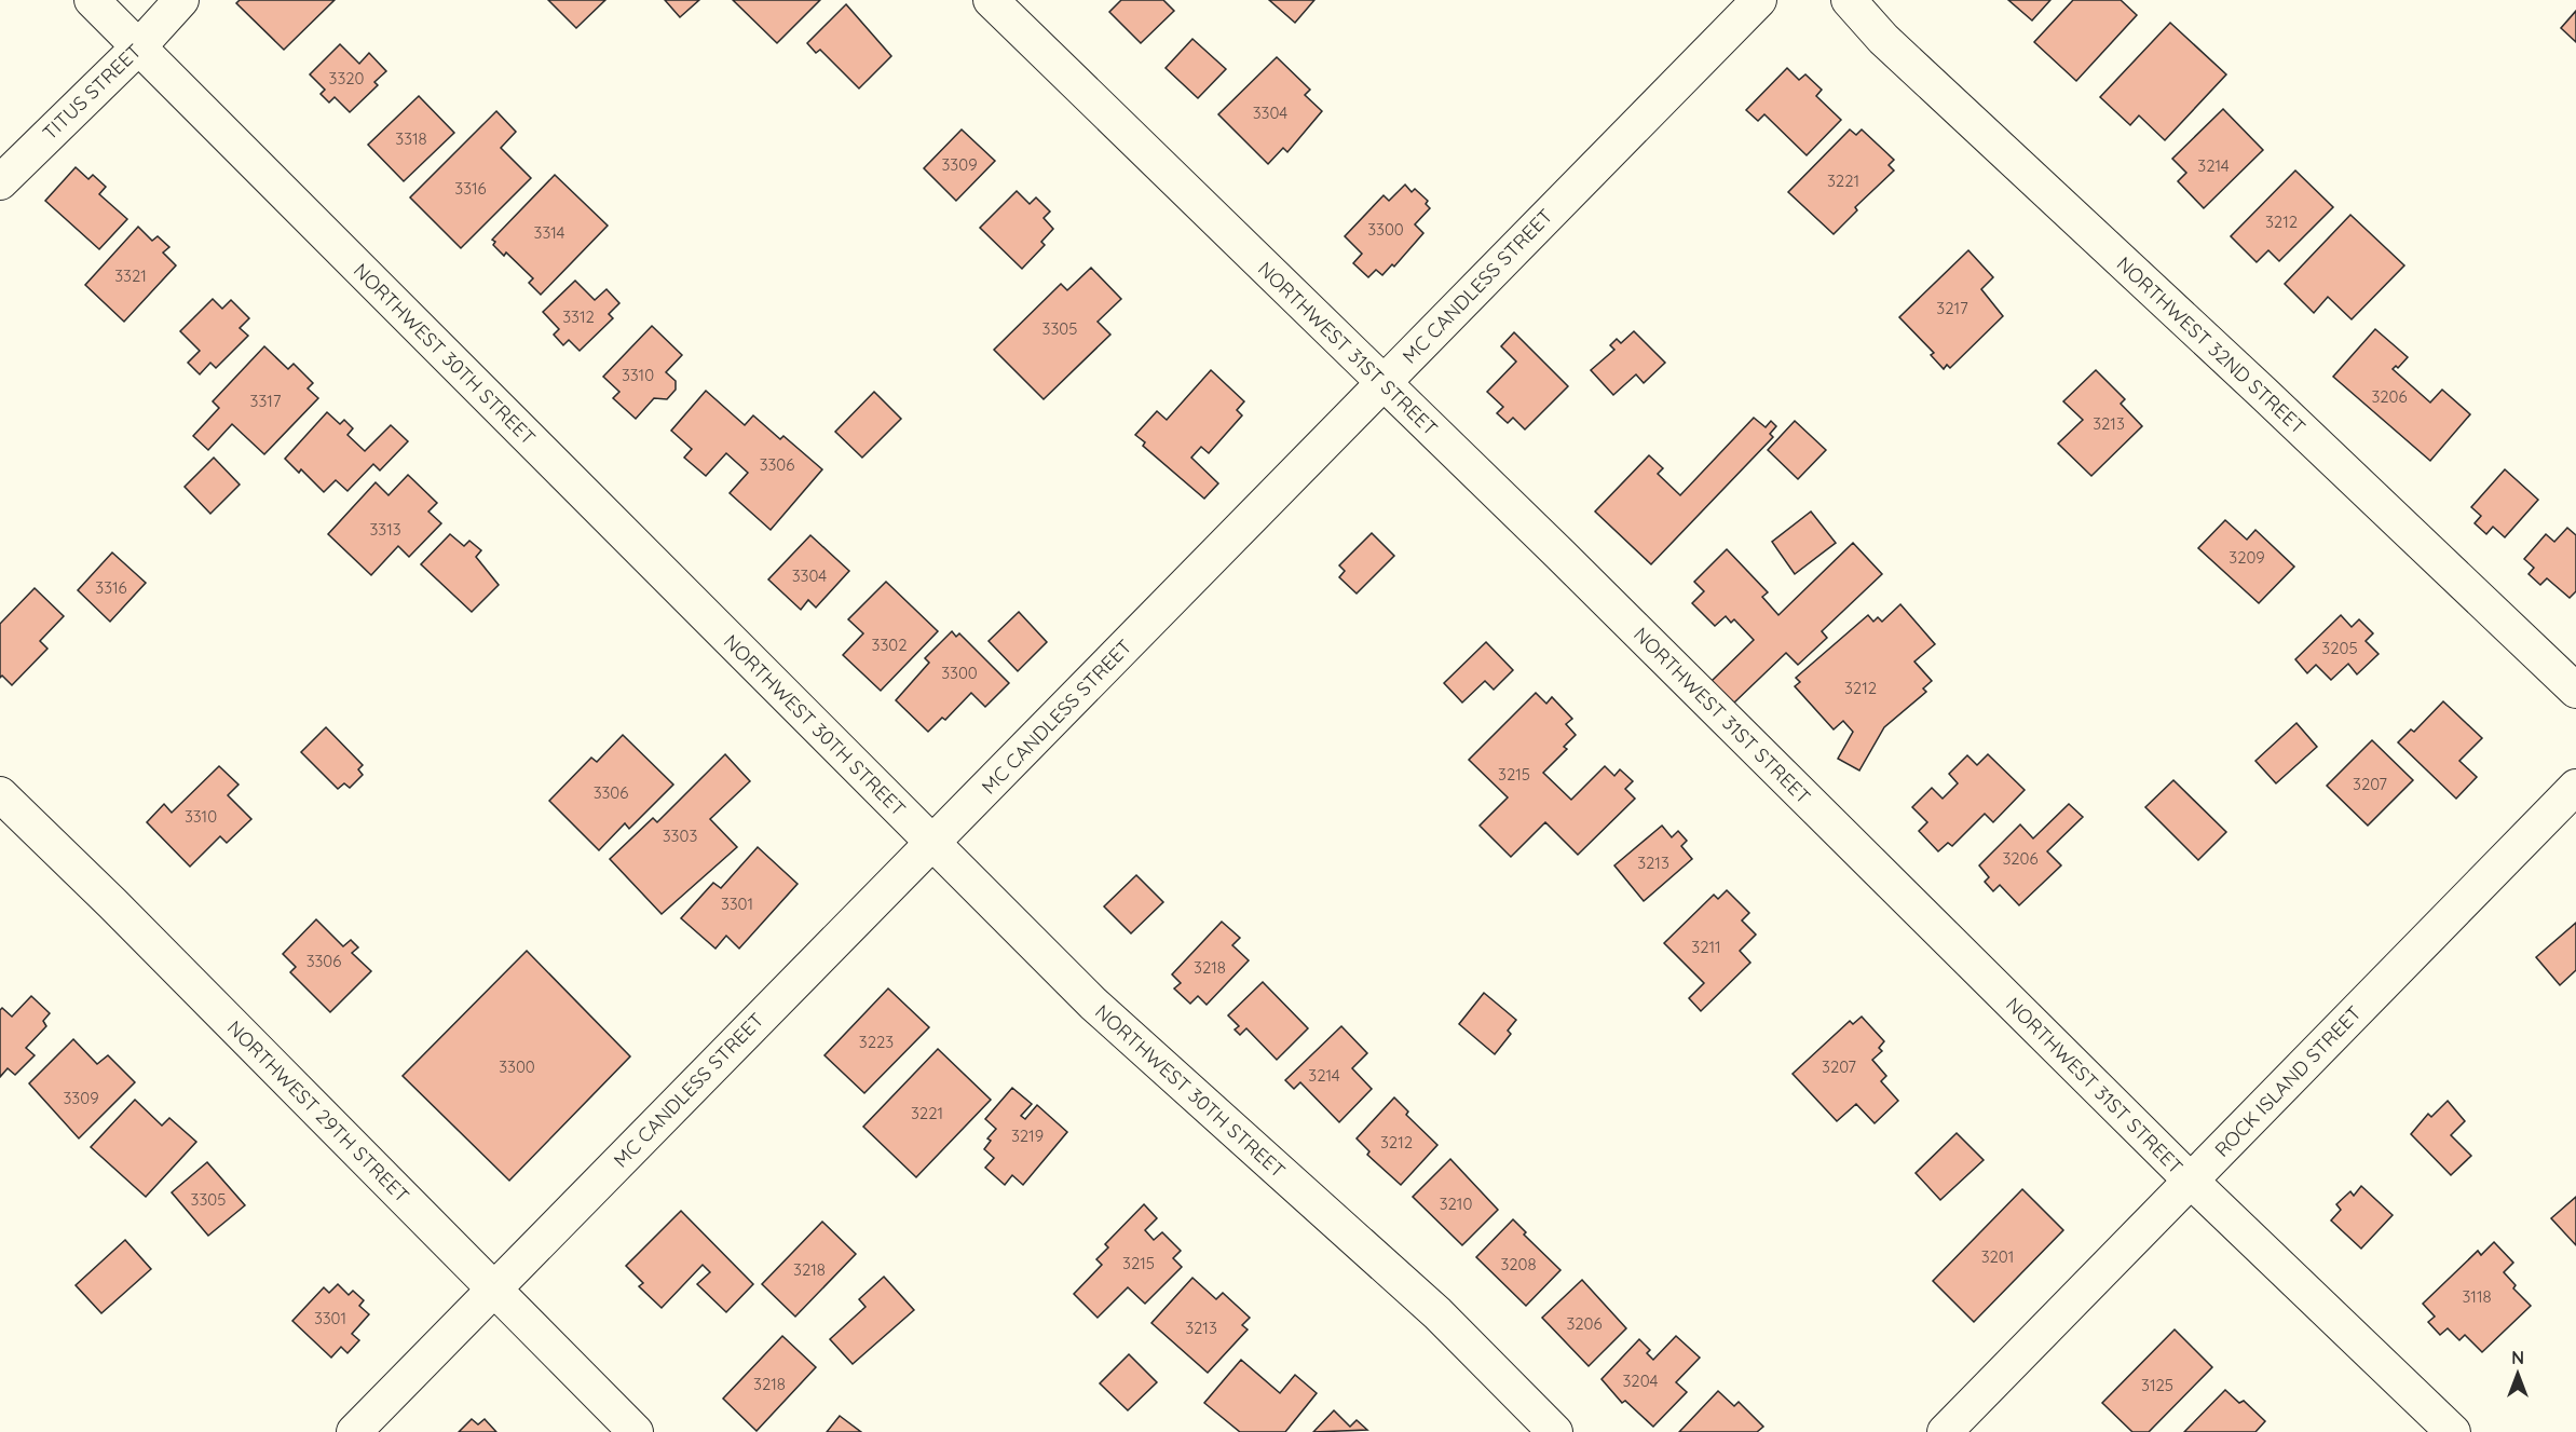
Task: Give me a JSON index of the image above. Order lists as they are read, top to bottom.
{
  "streets": {
    "street": [
      "TITUS STREET",
      "MC CANDLESS STREET",
      "NORTHWEST 32ND STREET",
      "NORTHWEST 31ST STREET",
      "NORTHWEST 30TH STREET",
      "ROCK ISLAND STREET",
      "NORTHWEST 29TH STREET"
    ]
  },
  "crossings": [
    ["TITUS STREET", "NORTHWEST 30TH STREET"],
    ["MC CANDLESS STREET", "NORTHWEST 31ST STREET"],
    ["MC CANDLESS STREET", "NORTHWEST 30TH STREET"],
    ["MC CANDLESS STREET", "NORTHWEST 29TH STREET"],
    ["NORTHWEST 31ST STREET", "ROCK ISLAND STREET"]
  ],
  "house_numbers": [
    "3320",
    "3304",
    "3318",
    "3309",
    "3214",
    "3221",
    "3316",
    "3212",
    "3300",
    "3314",
    "3321",
    "3217",
    "3312",
    "3305",
    "3310",
    "3206",
    "3317",
    "3213",
    "3306",
    "3313",
    "3209",
    "3304",
    "3316",
    "3302",
    "3205",
    "3300",
    "3212",
    "3215",
    "3207",
    "3306",
    "3310",
    "3303",
    "3206",
    "3213",
    "3301",
    "3211",
    "3306",
    "3218",
    "3223",
    "3300",
    "3207",
    "3214",
    "3309",
    "3221",
    "3219",
    "3212",
    "3305",
    "3210",
    "3201",
    "3215",
    "3208",
    "3218",
    "3118",
    "3301",
    "3206",
    "3213",
    "3204",
    "3218",
    "3125"
  ],
  "north": "top"
}
